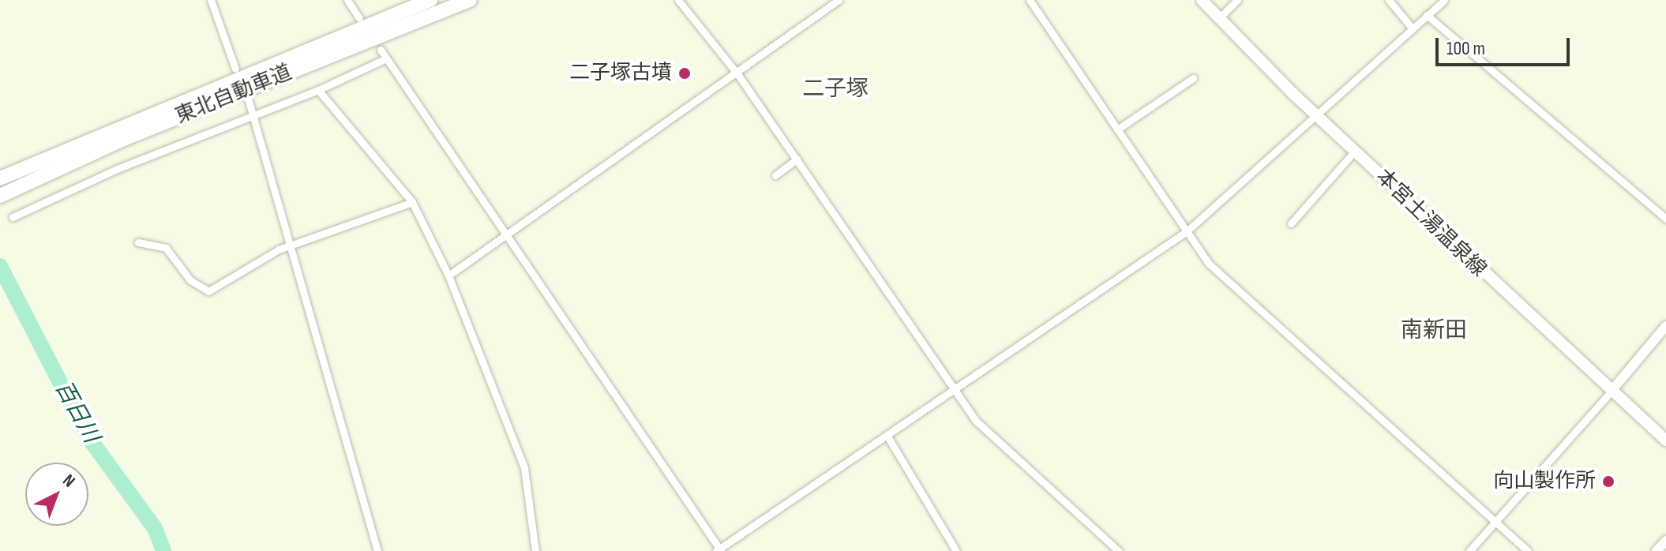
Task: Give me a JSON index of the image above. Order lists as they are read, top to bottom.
{
  "streets": {
    "highway": ["東北自動車道"],
    "main road": ["本宮土湯温泉線"]
  },
  "districts": ["二子塚", "南新田"],
  "water": ["百日川"],
  "places": ["二子塚古墳", "向山製作所"],
  "scale_bar": "100 m",
  "north": "top right"
}
